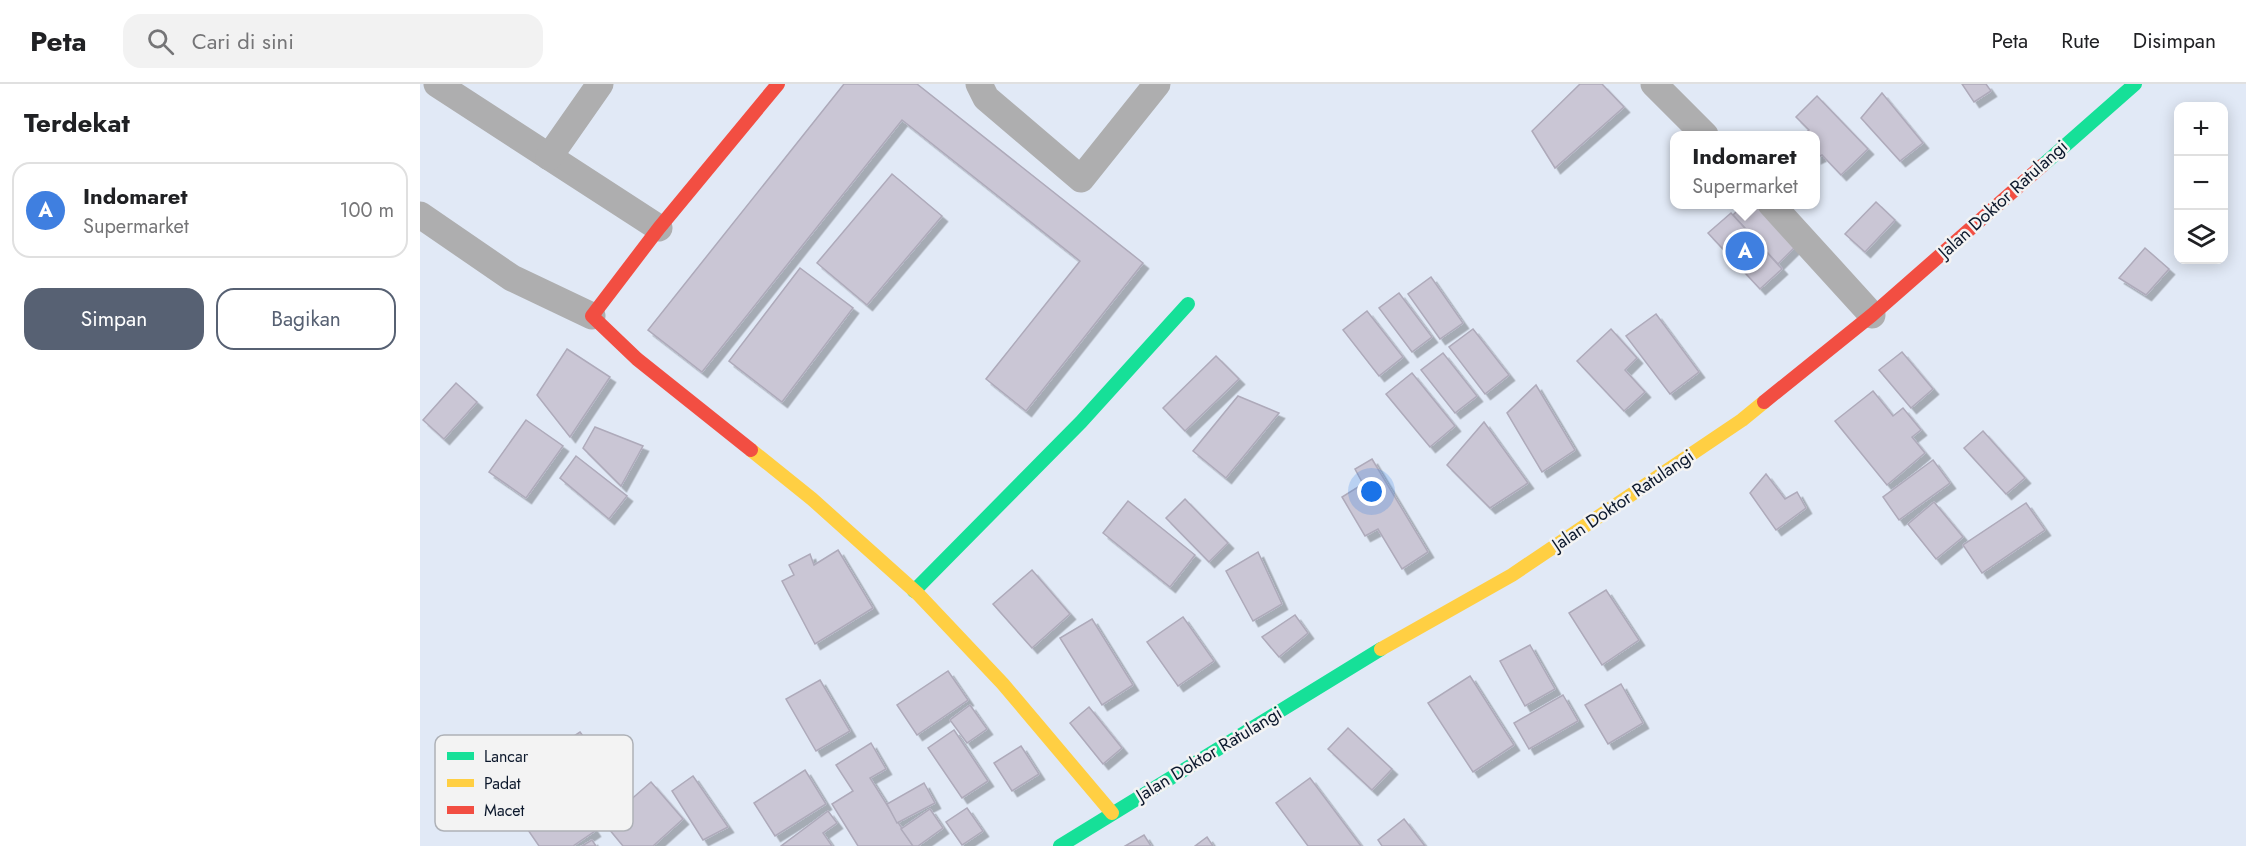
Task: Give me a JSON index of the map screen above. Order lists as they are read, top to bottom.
{
  "streets": {
    "main road": ["Jalan Doktor Ratulangi"]
  },
  "legend": ["Lancar", "Padat", "Macet"],
  "page": {
    "header": "Peta",
    "search": "Cari di sini",
    "nav": ["Peta", "Rute", "Disimpan"],
    "heading": "Terdekat",
    "map_buttons": ["+", "−"],
    "popup": ["Indomaret", "Supermarket"],
    "list": [
      {
        "mark": "A",
        "name": "Indomaret",
        "note": "Supermarket",
        "value": "100 m"
      }
    ],
    "pins": "A",
    "buttons": ["Simpan", "Bagikan"]
  }
}
